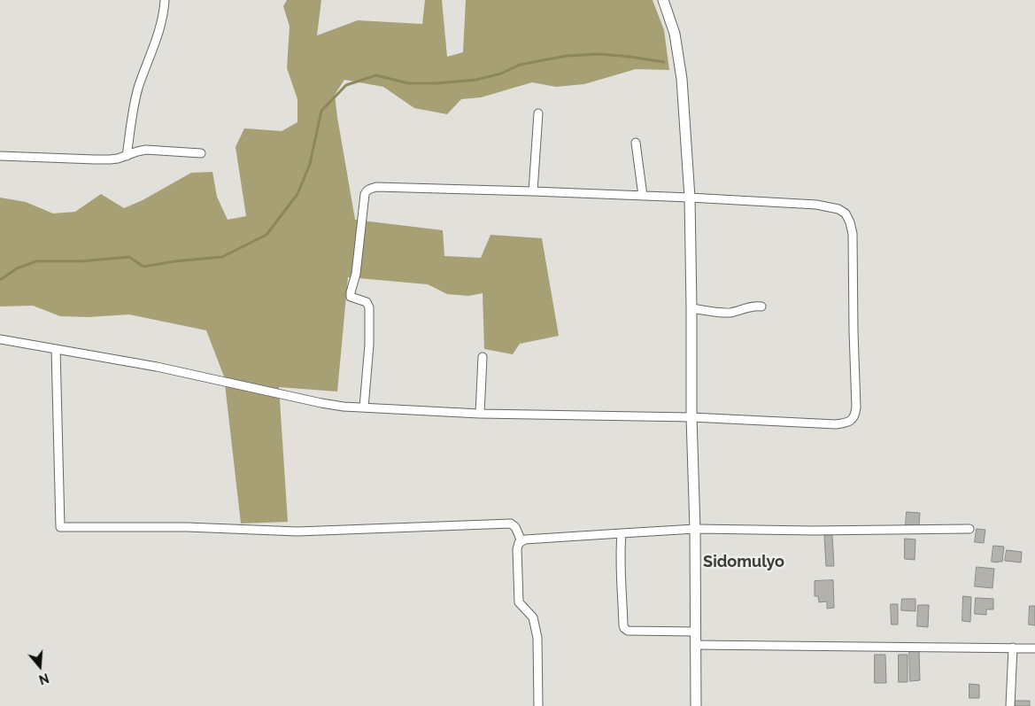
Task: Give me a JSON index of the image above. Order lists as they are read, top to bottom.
{
  "districts": ["Sidomulyo"],
  "north": "bottom"
}
